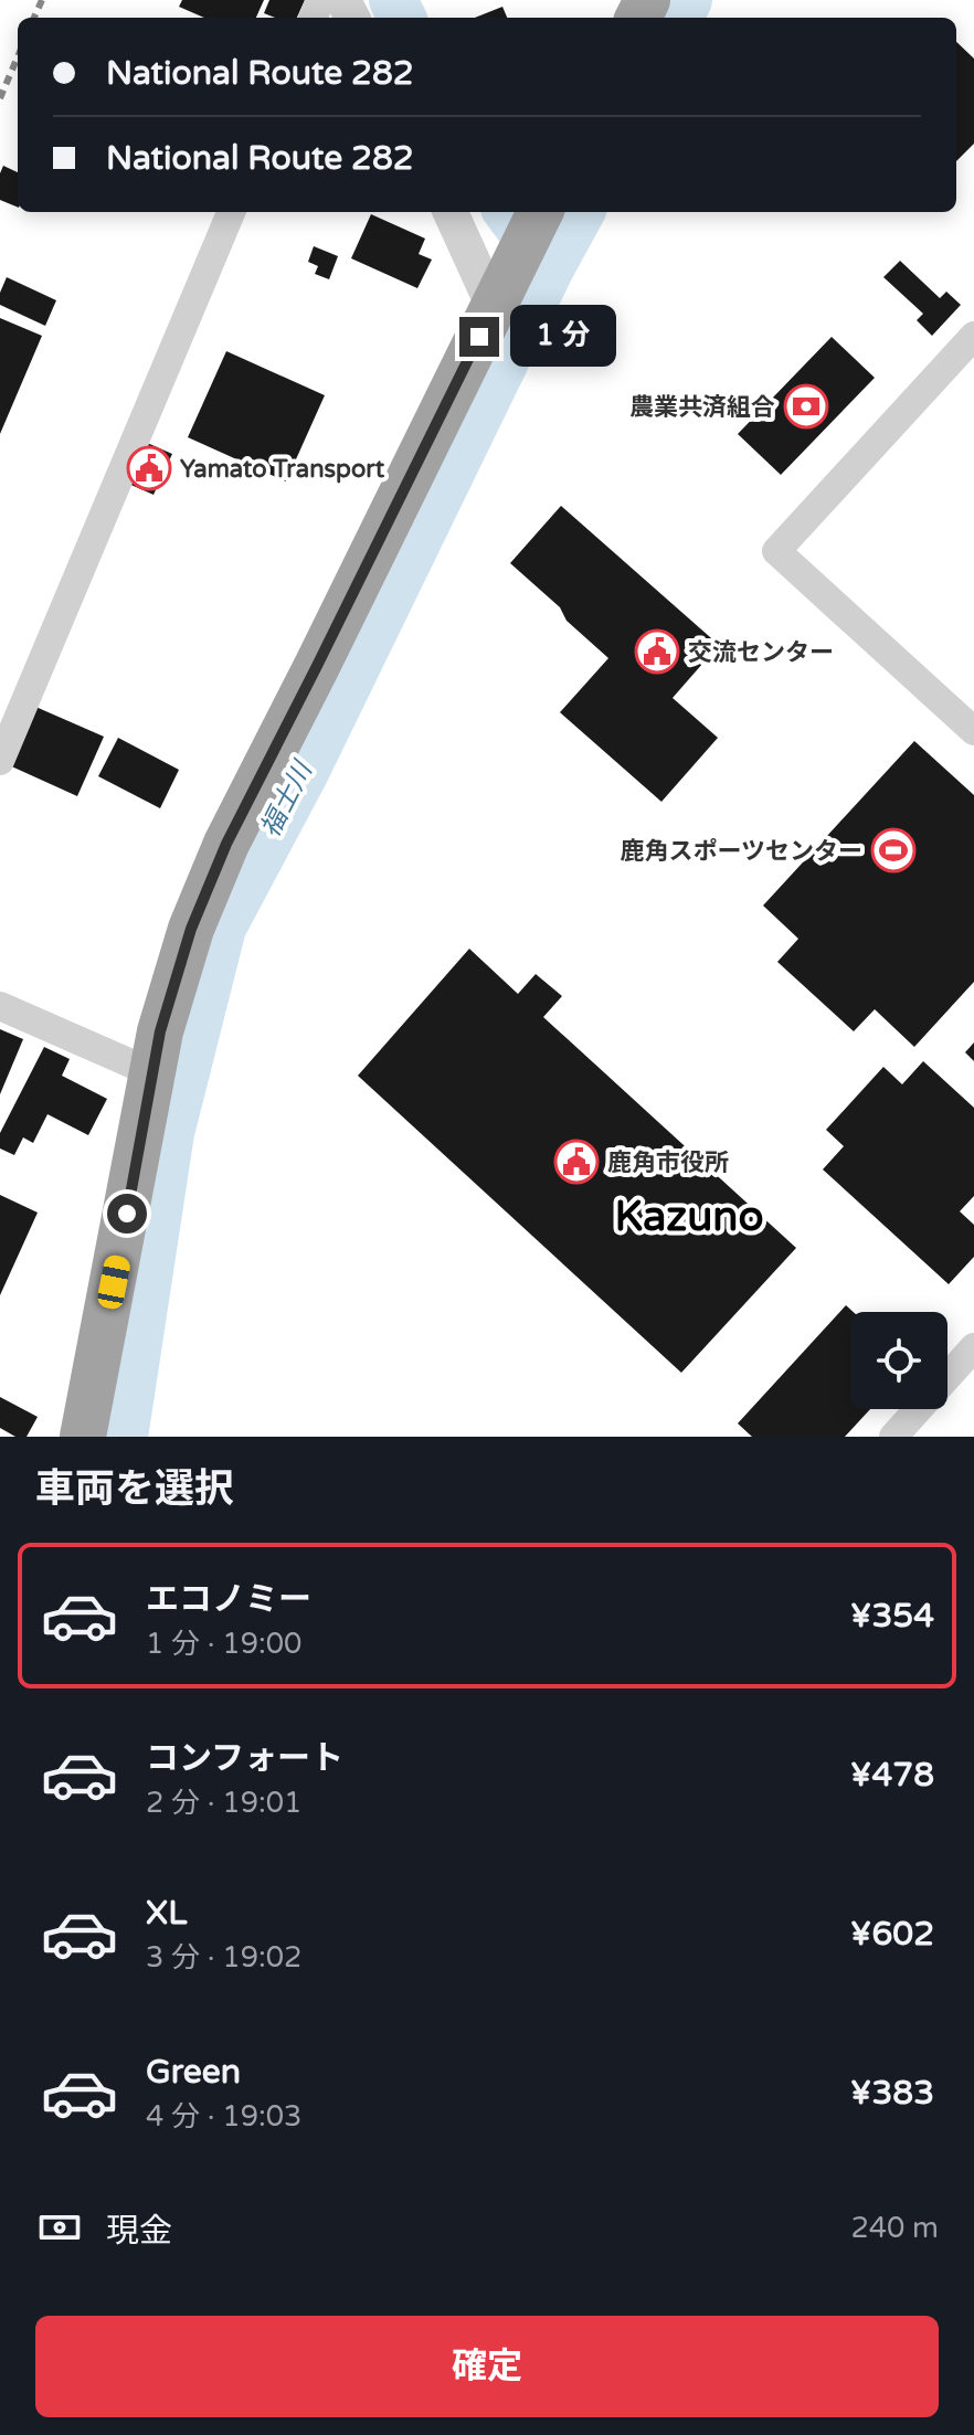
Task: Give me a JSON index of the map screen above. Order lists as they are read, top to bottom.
{
  "districts": ["Kazuno"],
  "water": ["福士川"],
  "places": {
    "bank": ["農業共済組合"],
    "public building": ["Yamato Transport", "交流センター", "鹿角市役所"],
    "sports": ["鹿角スポーツセンター"]
  },
  "page": {
    "banner": ["National Route 282", "National Route 282"],
    "bubble": "1 分",
    "heading": "車両を選択",
    "list": [
      {
        "name": "エコノミー",
        "note": "1 分 · 19:00",
        "value": "¥354"
      },
      {
        "name": "コンフォート",
        "note": "2 分 · 19:01",
        "value": "¥478"
      },
      {
        "name": "XL",
        "note": "3 分 · 19:02",
        "value": "¥602"
      },
      {
        "name": "Green",
        "note": "4 分 · 19:03",
        "value": "¥383"
      }
    ],
    "pay": ["現金", "240 m"],
    "buttons": "確定"
  }
}
